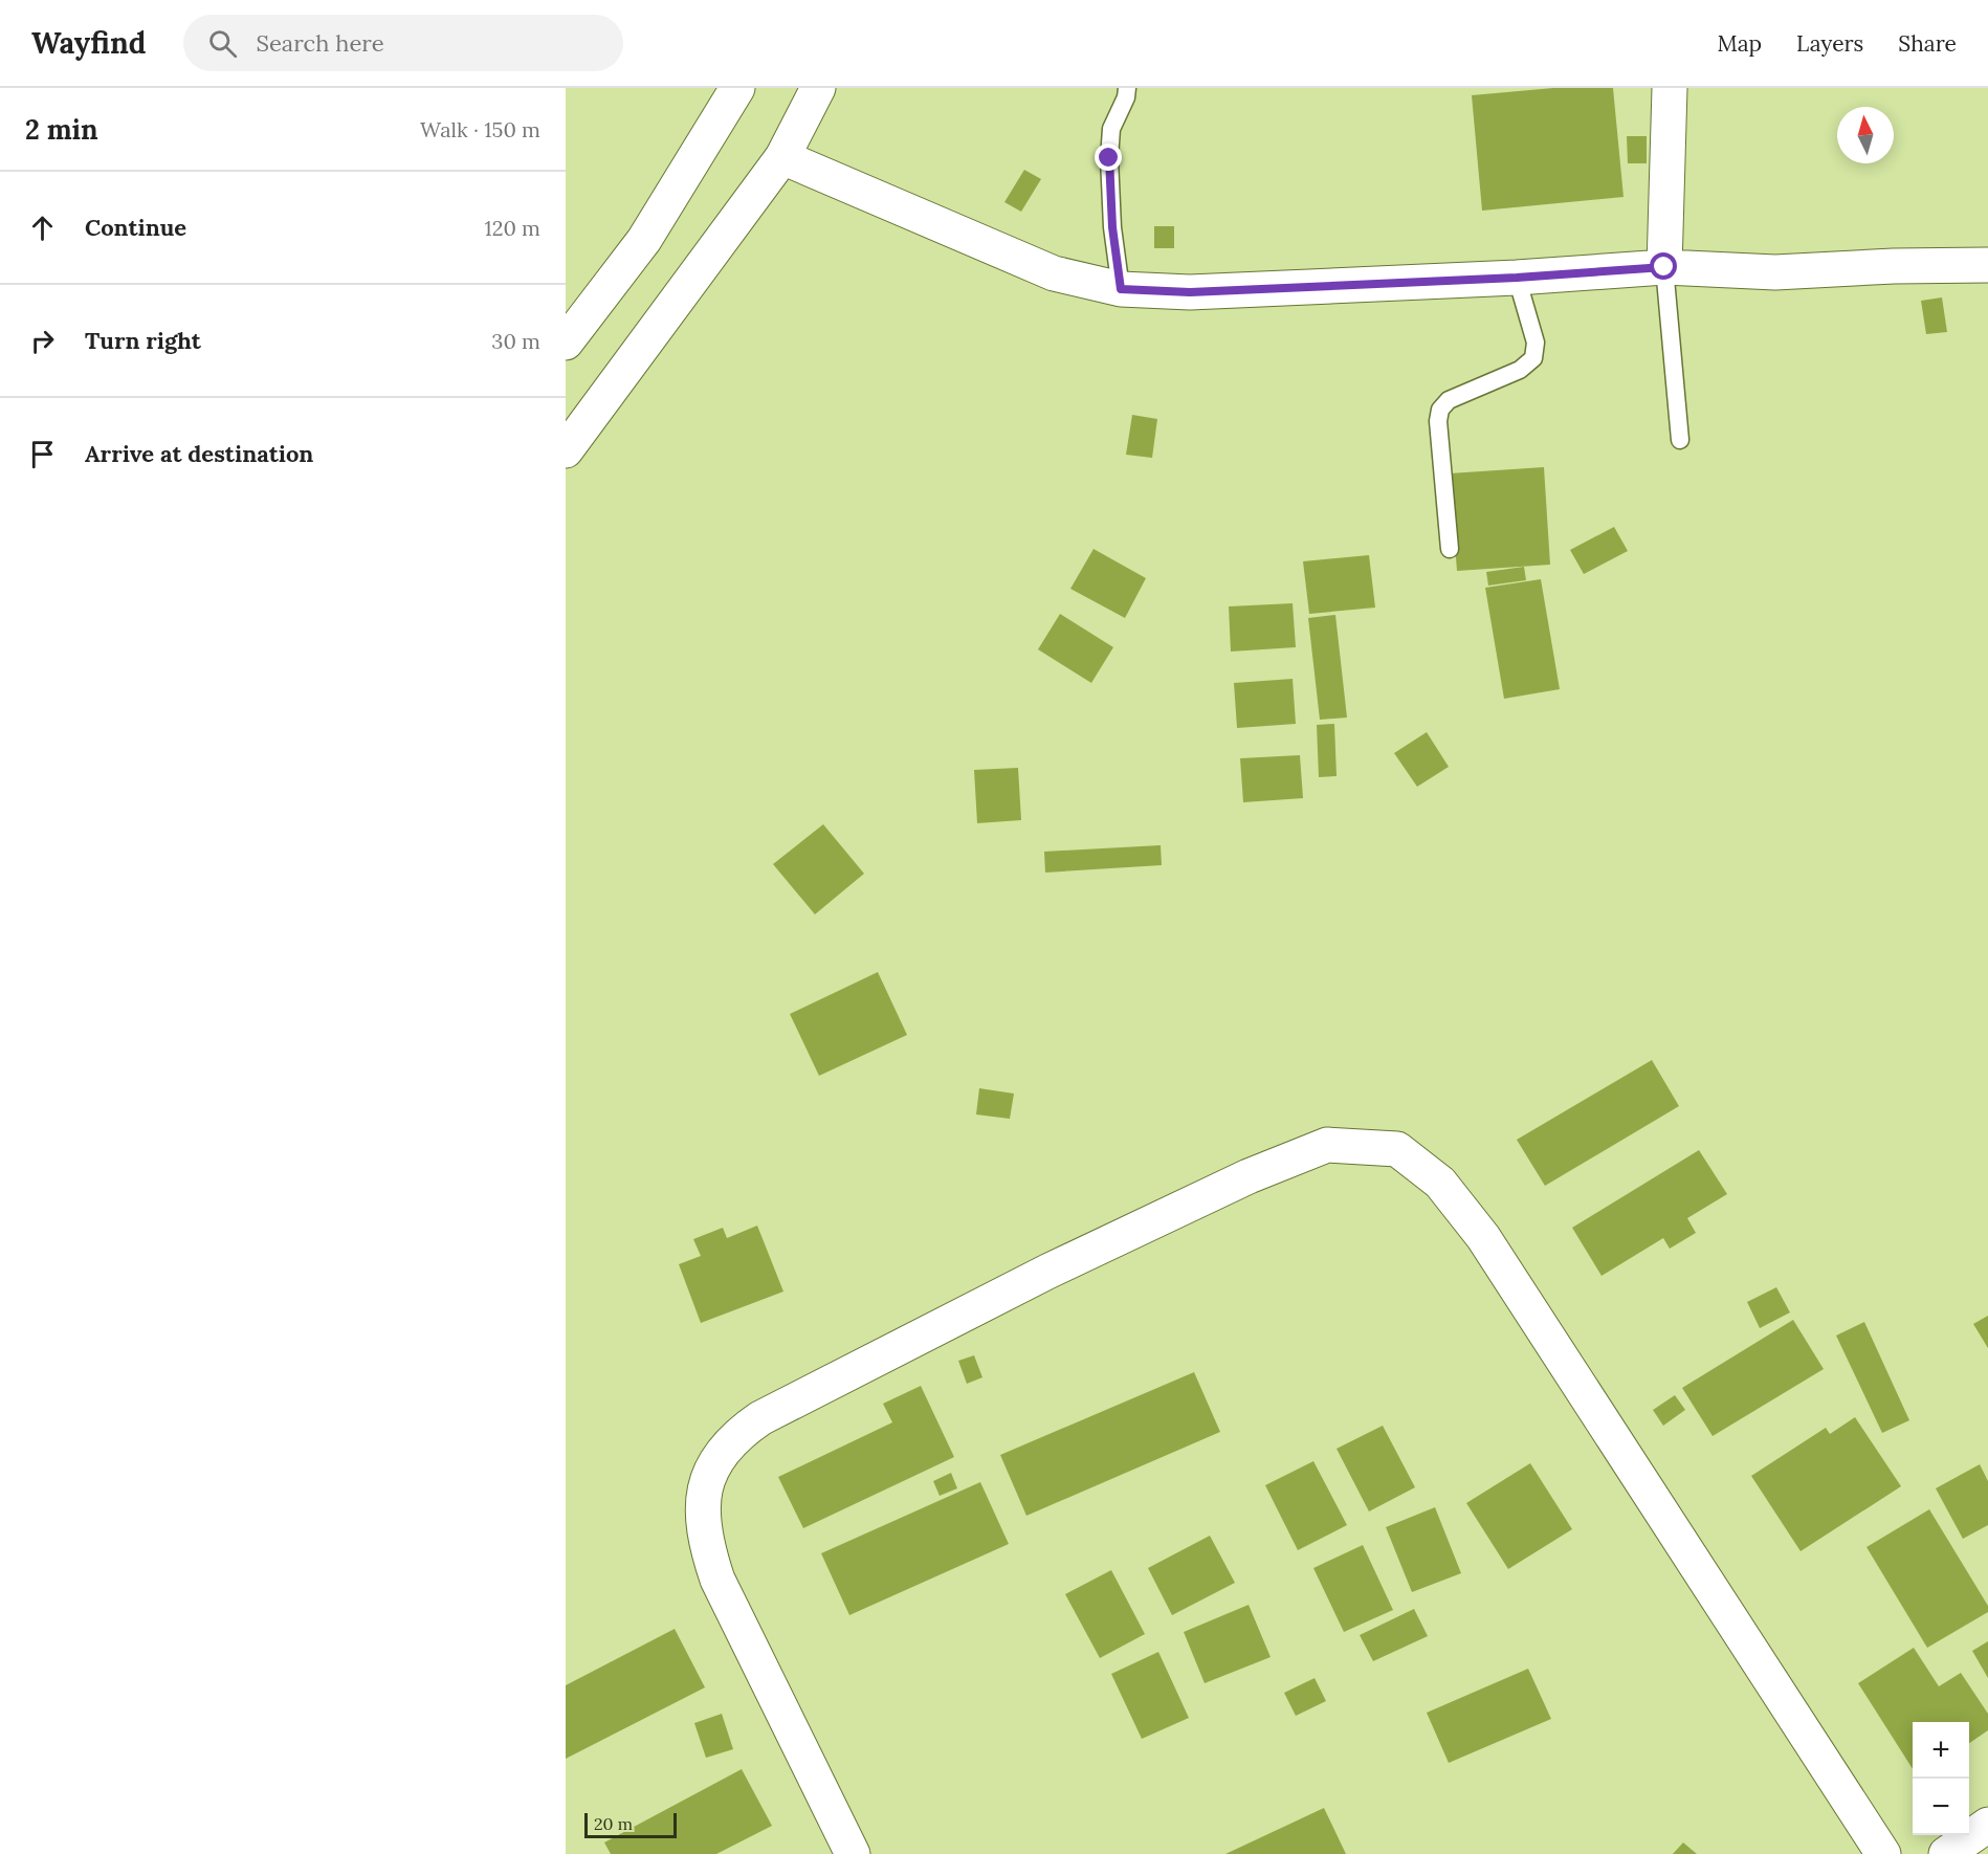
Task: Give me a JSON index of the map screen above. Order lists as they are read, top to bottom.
{
  "scale_bar": "20 m",
  "north": "top",
  "page": {
    "header": "Wayfind",
    "search": "Search here",
    "nav": ["Map", "Layers", "Share"],
    "heading": ["2 min", "Walk · 150 m"],
    "list": [
      ["Continue", "120 m"],
      ["Turn right", "30 m"],
      "Arrive at destination"
    ],
    "map_buttons": ["+", "−"],
    "scale": "20 m"
  }
}
